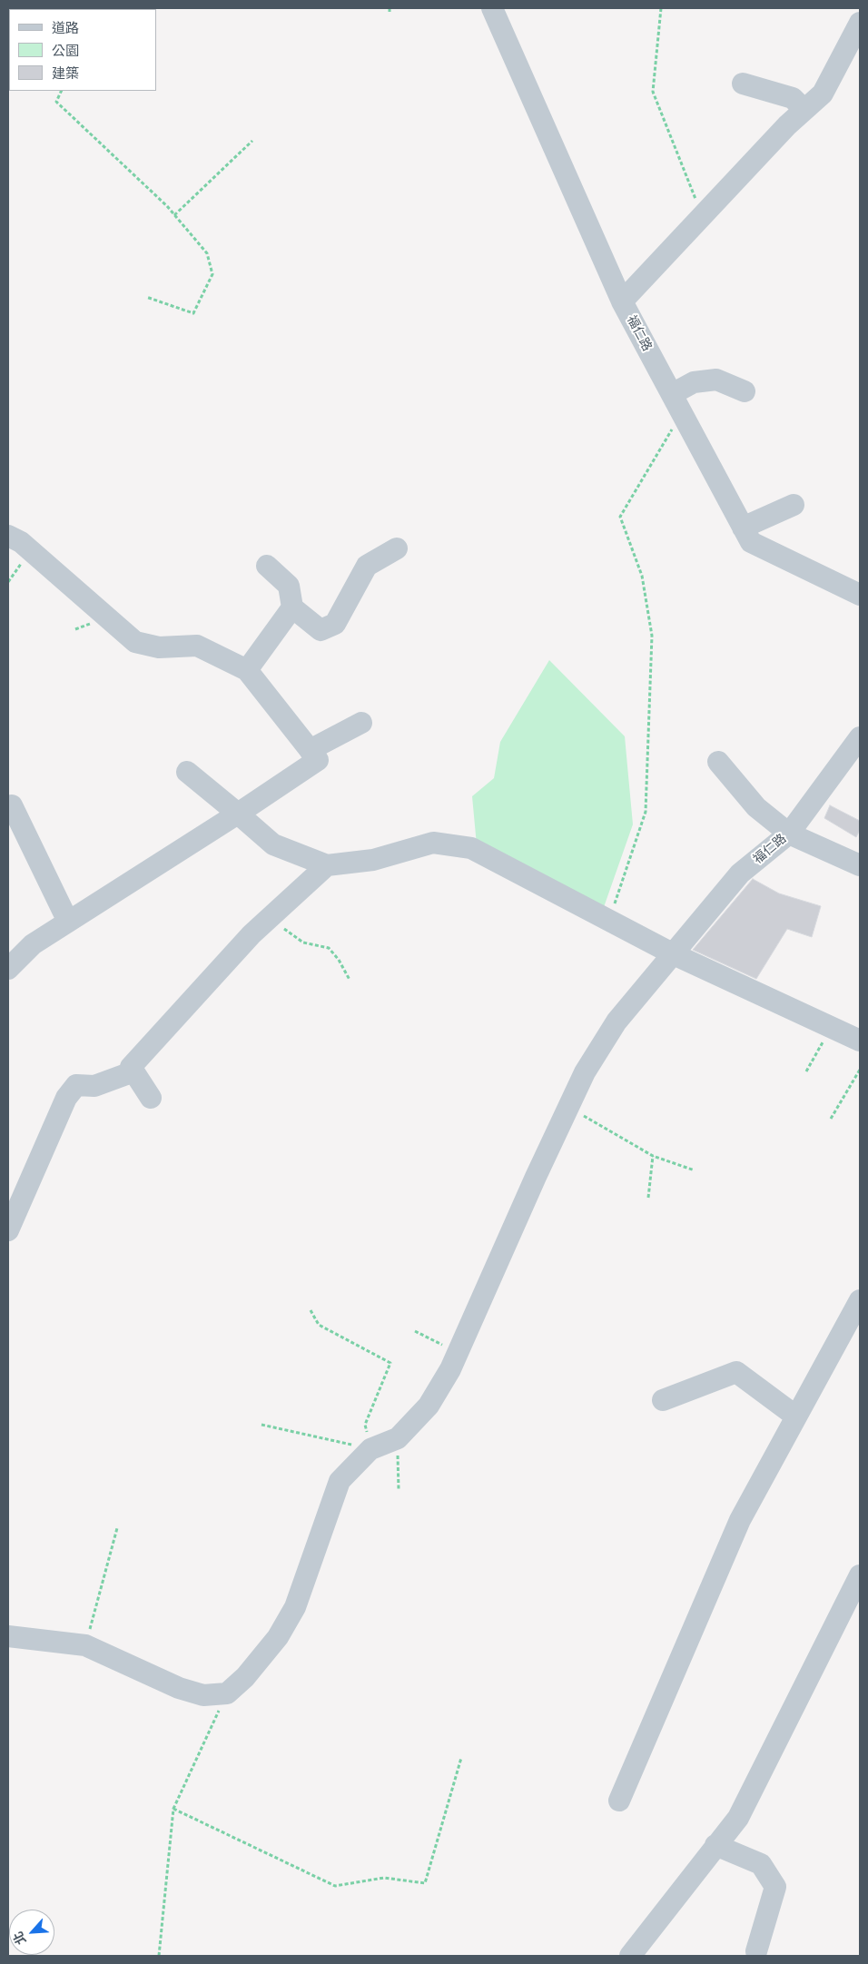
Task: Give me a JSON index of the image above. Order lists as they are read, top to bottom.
{
  "streets": {
    "street": ["福仁路"]
  },
  "legend": ["道路", "公園", "建築"],
  "north": "bottom left"
}
